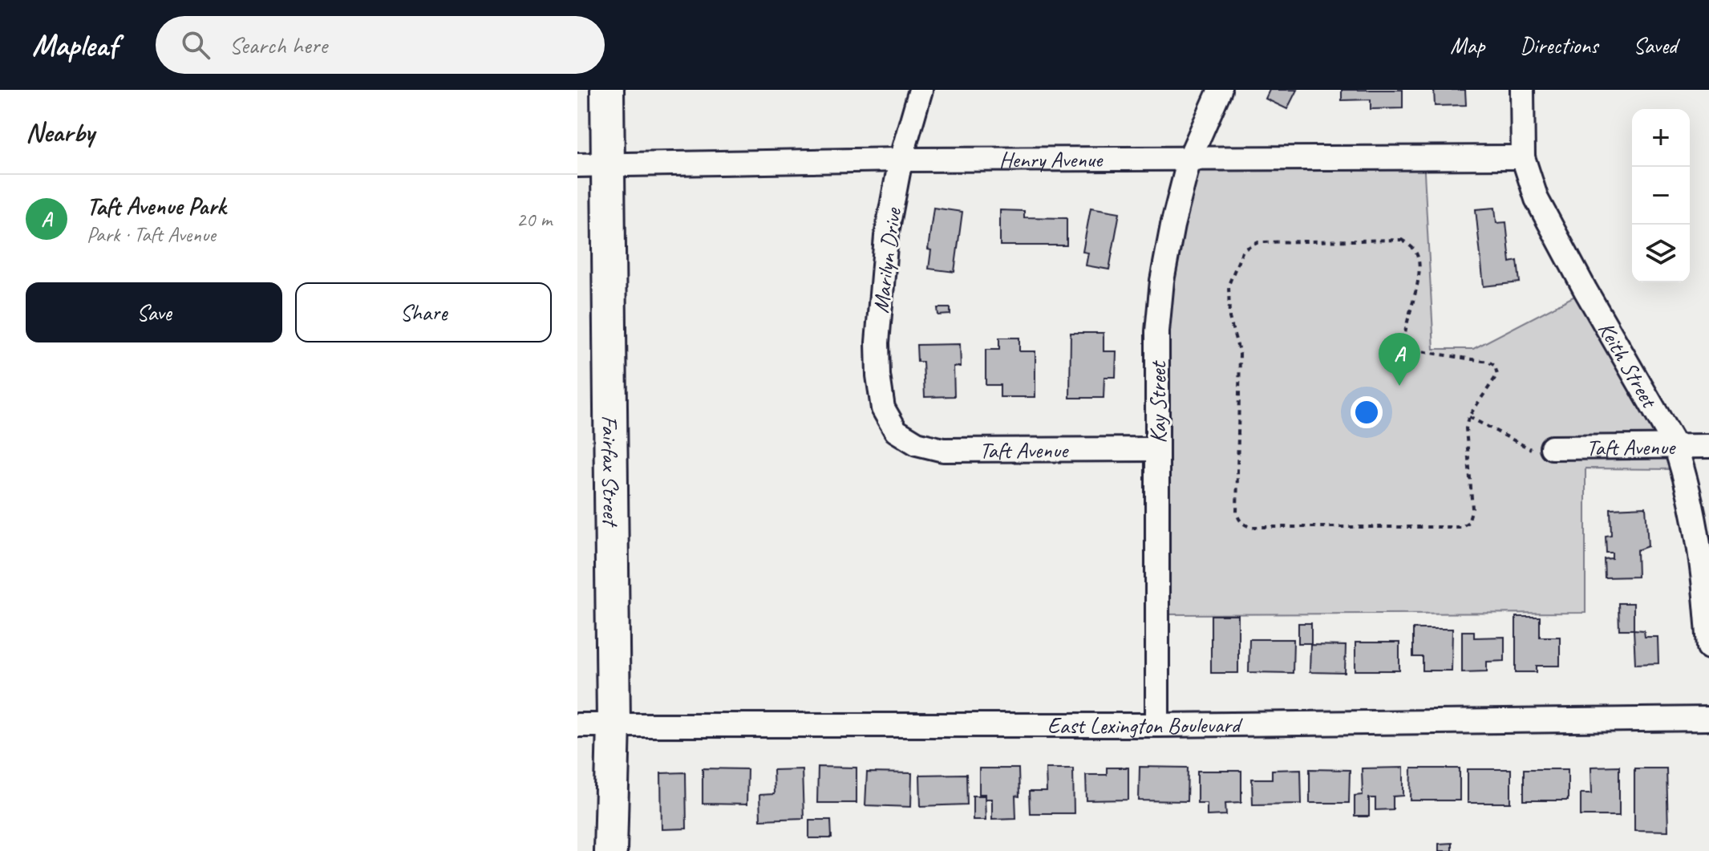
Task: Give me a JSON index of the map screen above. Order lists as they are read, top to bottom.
{
  "streets": {
    "street": [
      "Henry Avenue",
      "Marilyn Drive",
      "Keith Street",
      "Kay Street",
      "Taft Avenue",
      "Fairfax Street",
      "East Lexington Boulevard"
    ]
  },
  "crossings": [
    ["Henry Avenue", "Marilyn Drive"],
    ["Henry Avenue", "Keith Street"],
    ["Henry Avenue", "Kay Street"],
    ["Henry Avenue", "Fairfax Street"],
    ["Marilyn Drive", "Taft Avenue"],
    ["Keith Street", "Taft Avenue"],
    ["Kay Street", "Taft Avenue"],
    ["Kay Street", "East Lexington Boulevard"],
    ["Fairfax Street", "East Lexington Boulevard"]
  ],
  "page": {
    "header": "Mapleaf",
    "search": "Search here",
    "nav": ["Map", "Directions", "Saved"],
    "heading": "Nearby",
    "map_buttons": ["+", "−"],
    "list": [
      {
        "mark": "A",
        "name": "Taft Avenue Park",
        "note": "Park · Taft Avenue",
        "value": "20 m"
      }
    ],
    "buttons": ["Save", "Share"],
    "pins": "A"
  }
}
